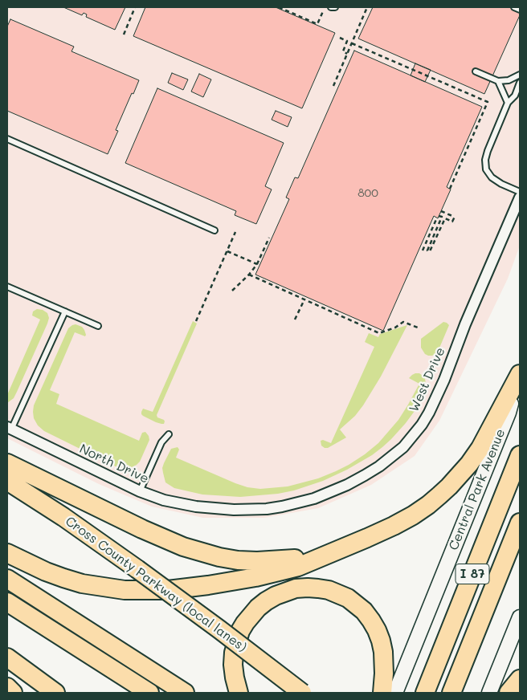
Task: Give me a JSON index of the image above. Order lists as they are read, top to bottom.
{
  "streets": {
    "highway": ["I 87", "Cross County Parkway (local lanes)"],
    "main road": ["Central Park Avenue"],
    "street": ["West Drive", "North Drive"]
  },
  "crossings": [
    ["West Drive", "North Drive"]
  ],
  "house_numbers": ["800"]
}
